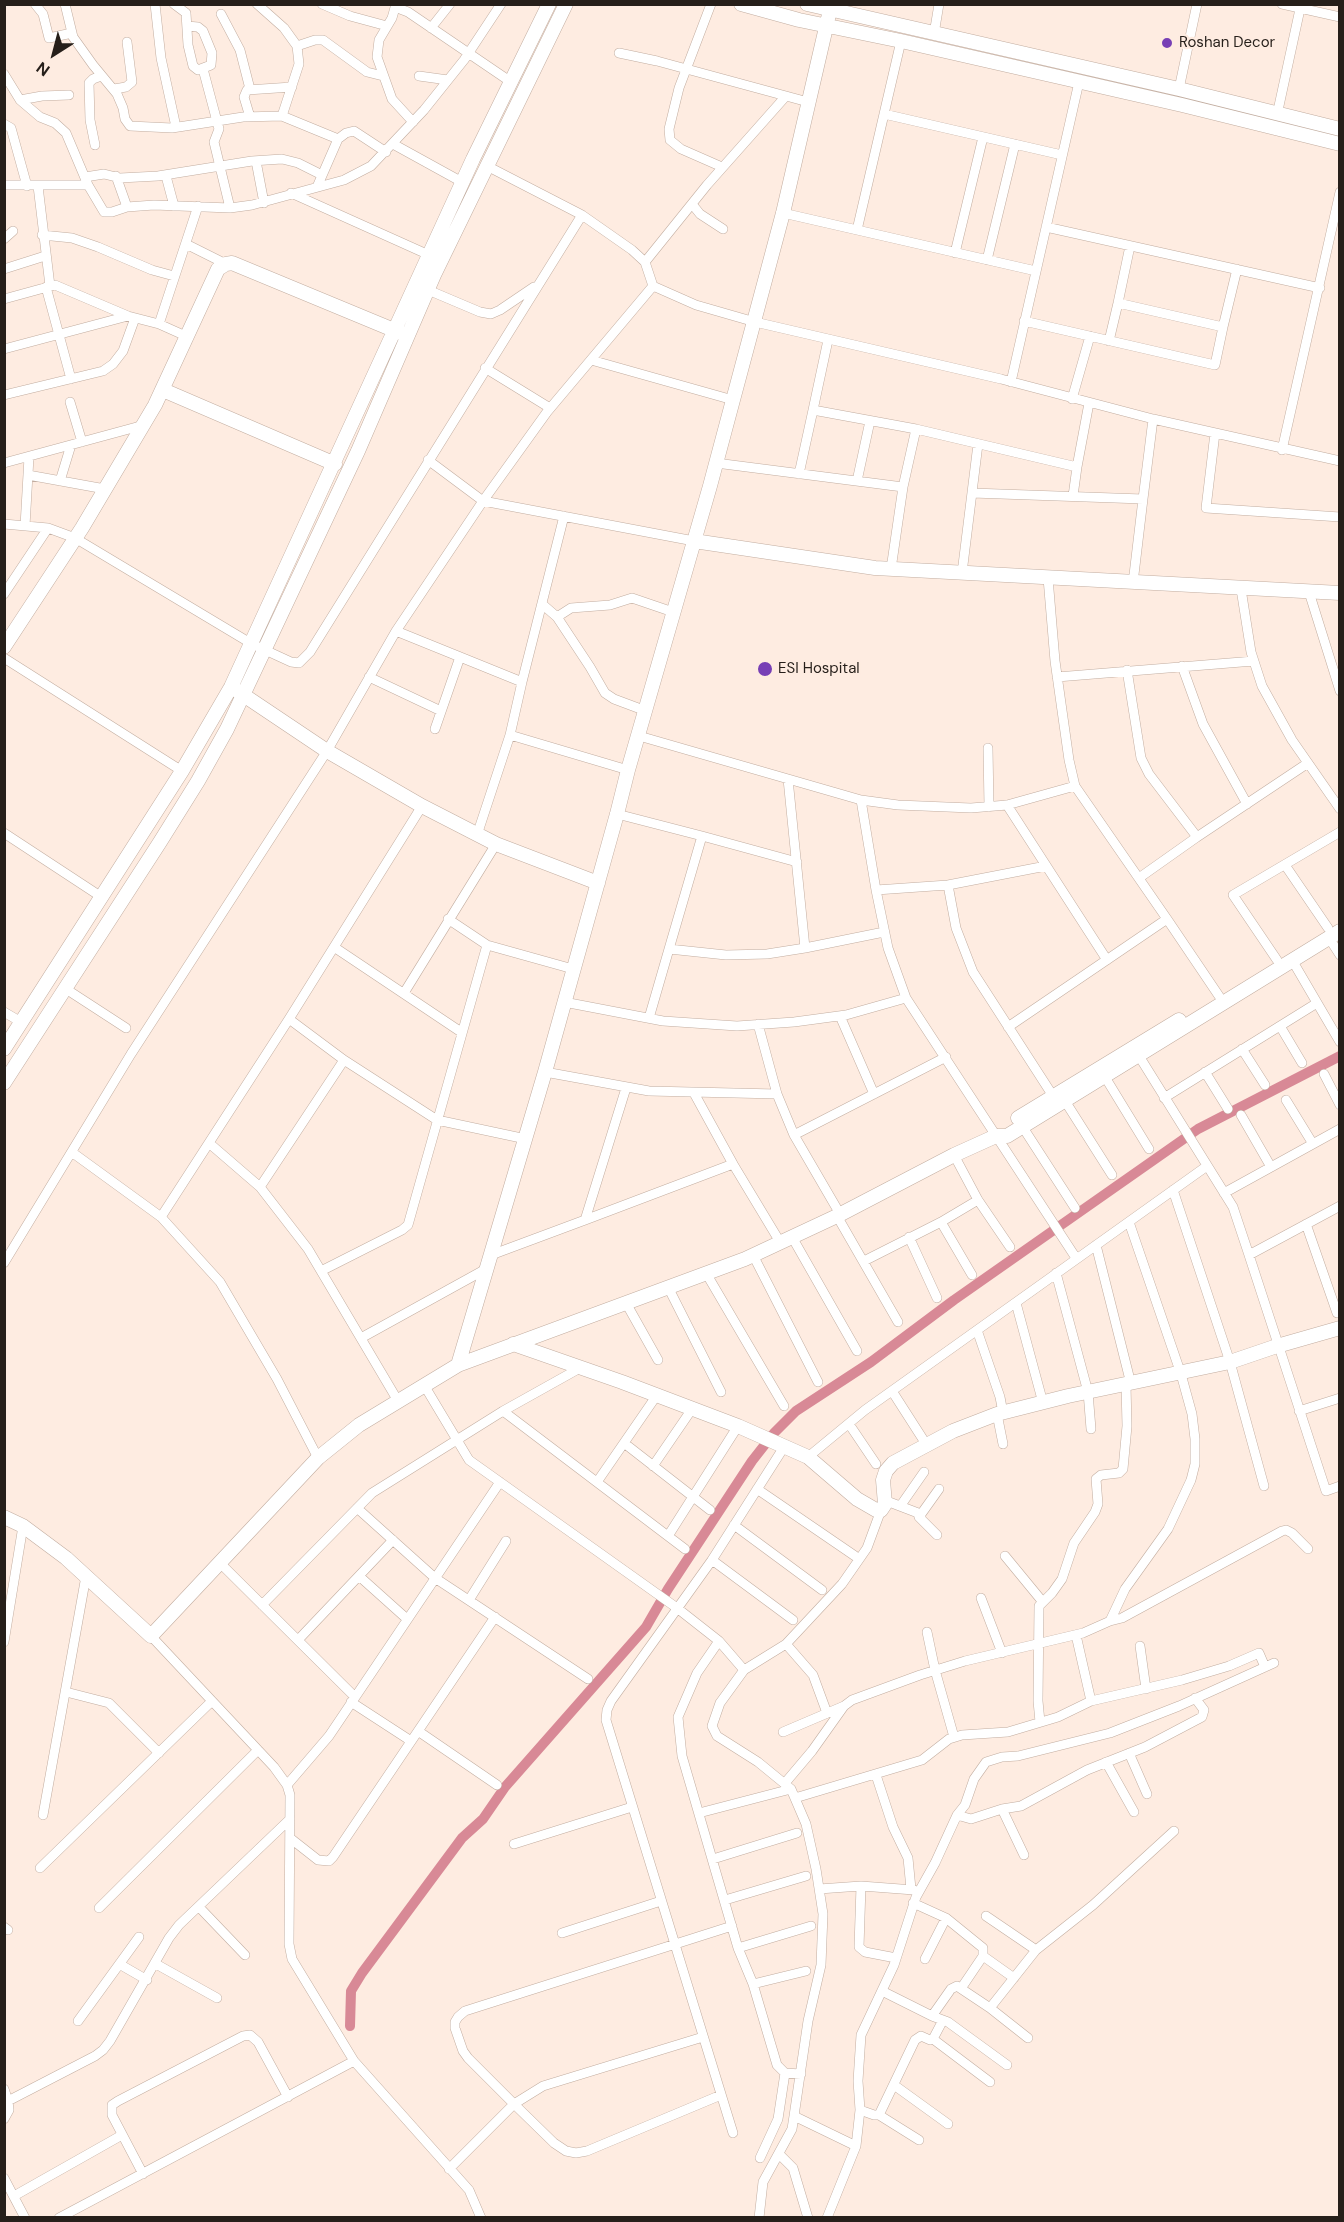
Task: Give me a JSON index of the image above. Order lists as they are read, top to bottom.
{
  "places": ["Roshan Decor", "ESI Hospital"],
  "north": "bottom left"
}
